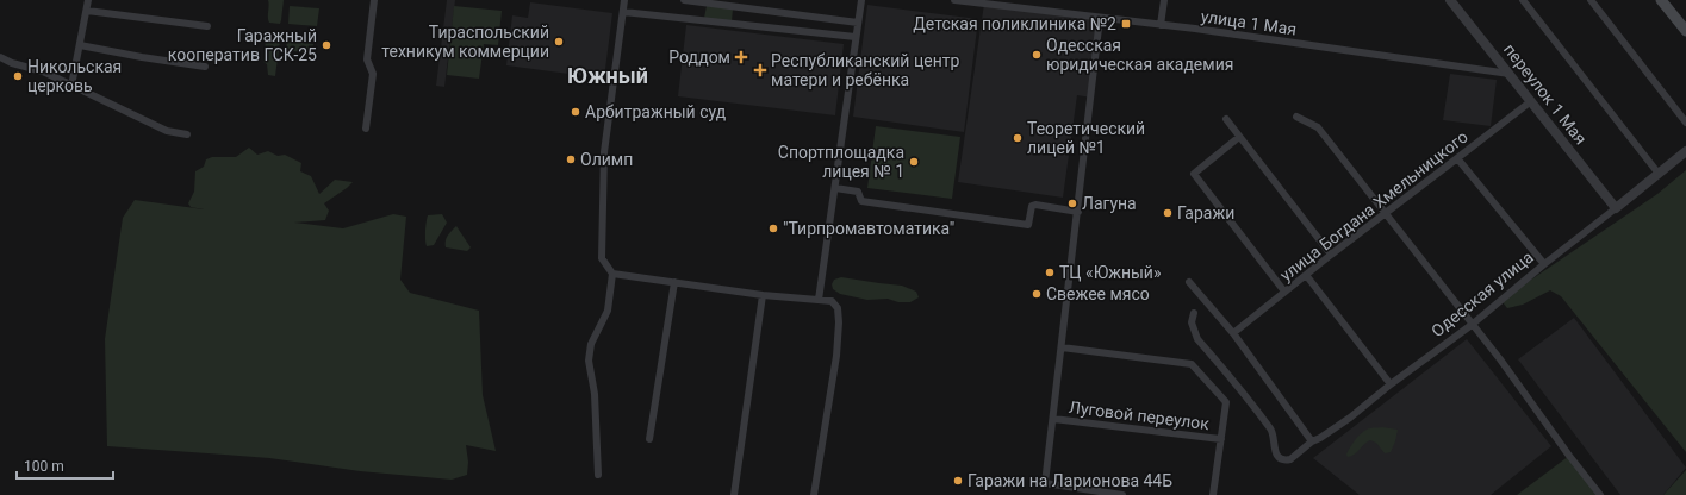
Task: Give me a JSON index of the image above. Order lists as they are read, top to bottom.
{
  "streets": {
    "street": [
      "улица 1 Мая",
      "переулок 1 Мая",
      "улица Богдана Хмельницкого",
      "Одесская улица",
      "Луговой переулок"
    ]
  },
  "crossings": [
    ["улица 1 Мая", "переулок 1 Мая"],
    ["переулок 1 Мая", "улица Богдана Хмельницкого"],
    ["переулок 1 Мая", "Одесская улица"]
  ],
  "districts": ["Южный"],
  "places": {
    "transit": ["Детская поликлиника №2"],
    "other": [
      "Тираспольский техникум коммерции",
      "Гаражный кооператив ГСК-25",
      "Одесская юридическая академия",
      "Никольская церковь",
      "Арбитражный суд",
      "Теоретический лицей №1",
      "Олимп",
      "Спортплощадка лицея № 1",
      "Лагуна",
      "Гаражи",
      "\"Тирпромавтоматика\"",
      "ТЦ «Южный»",
      "Свежее мясо",
      "Гаражи на Ларионова 44Б"
    ],
    "health": ["Роддом", "Республиканский центр матери и ребёнка"]
  },
  "scale_bar": "100 m"
}
